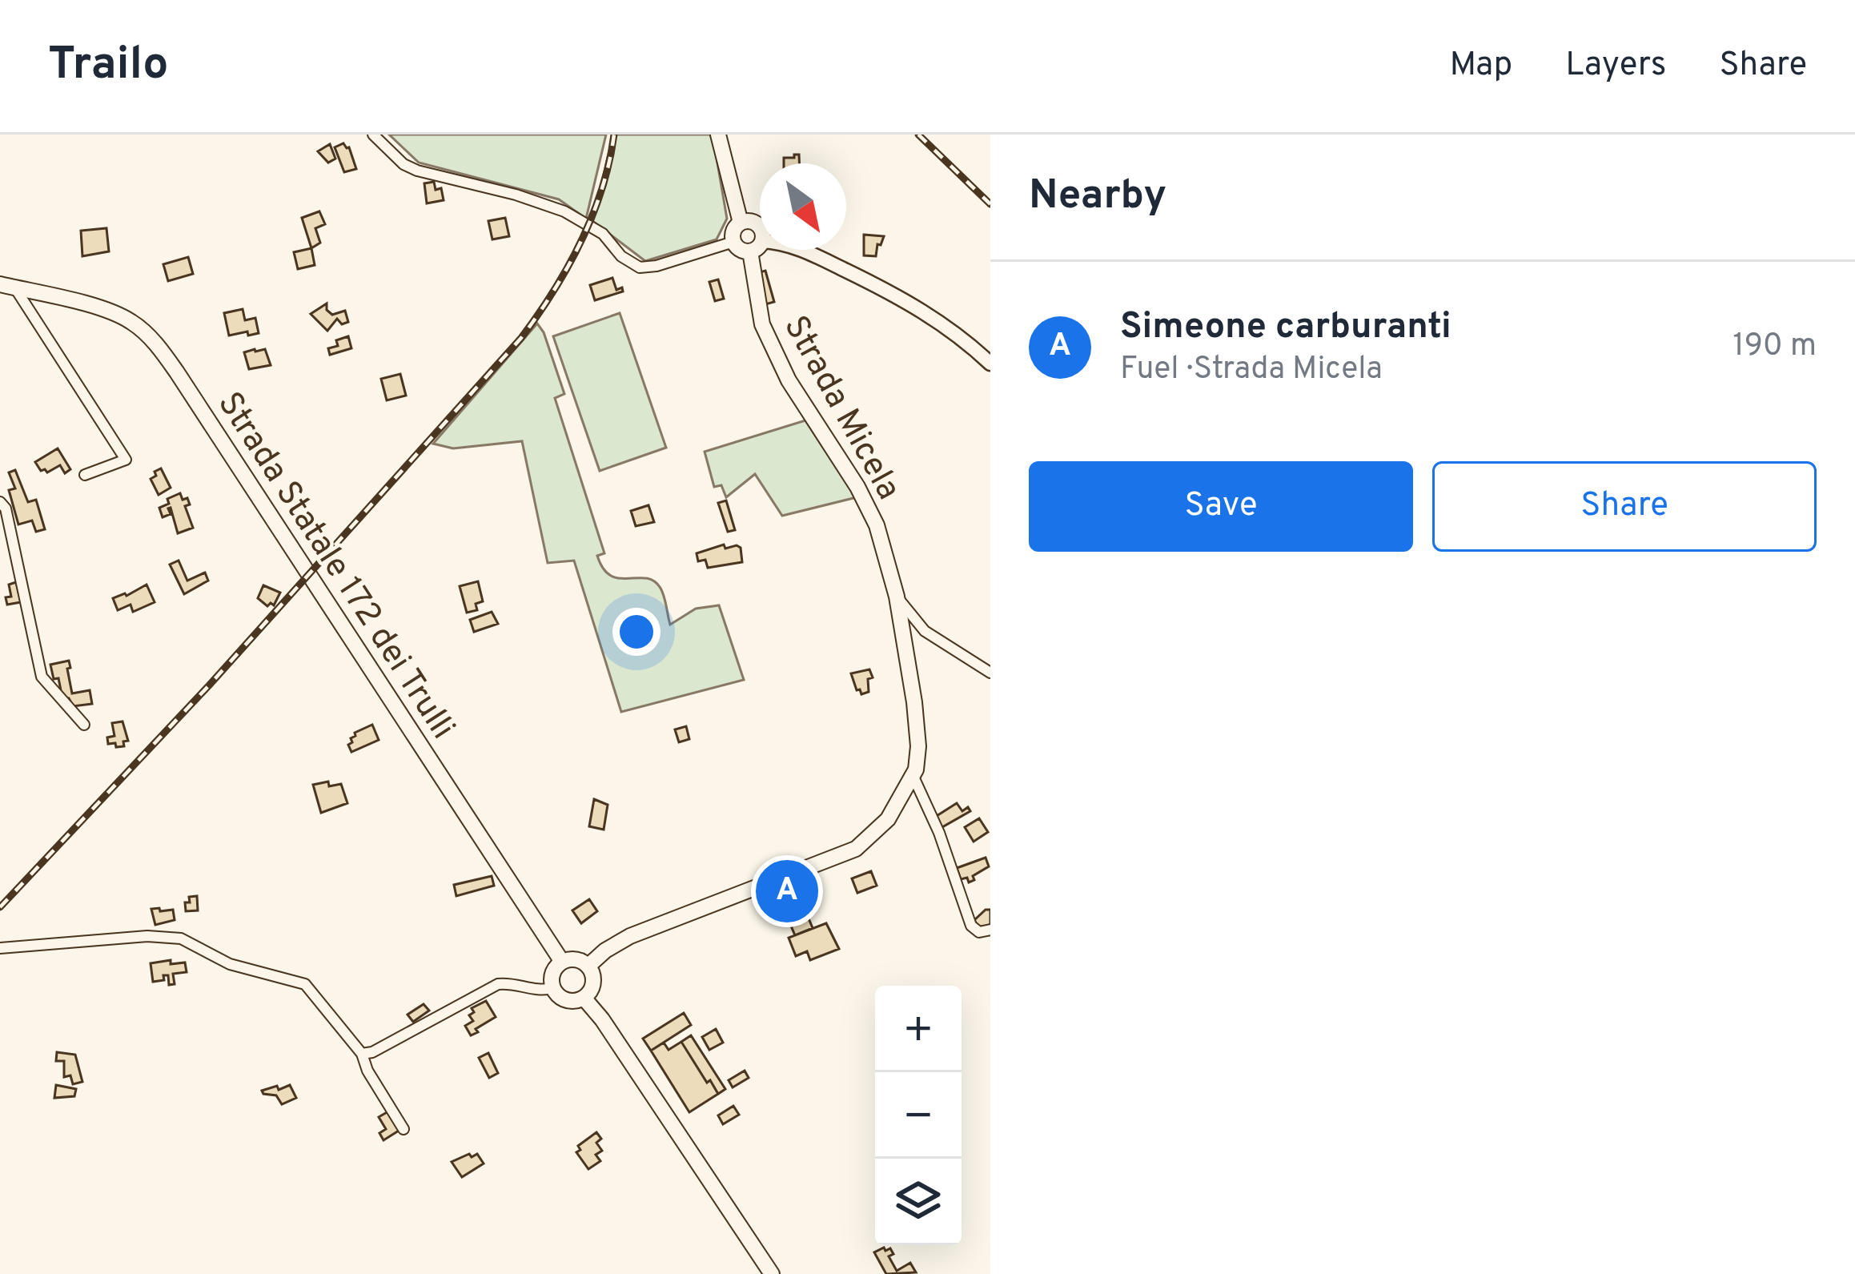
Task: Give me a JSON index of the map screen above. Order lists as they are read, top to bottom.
{
  "streets": {
    "main road": ["Strada Micela", "Strada Statale 172 dei Trulli"]
  },
  "crossings": [
    ["Strada Micela", "Strada Statale 172 dei Trulli"]
  ],
  "north": "bottom right",
  "page": {
    "header": "Trailo",
    "nav": ["Map", "Layers", "Share"],
    "heading": "Nearby",
    "list": [
      {
        "mark": "A",
        "name": "Simeone carburanti",
        "note": "Fuel · Strada Micela",
        "value": "190 m"
      }
    ],
    "buttons": ["Save", "Share"],
    "pins": "A",
    "map_buttons": ["+", "−"]
  }
}
